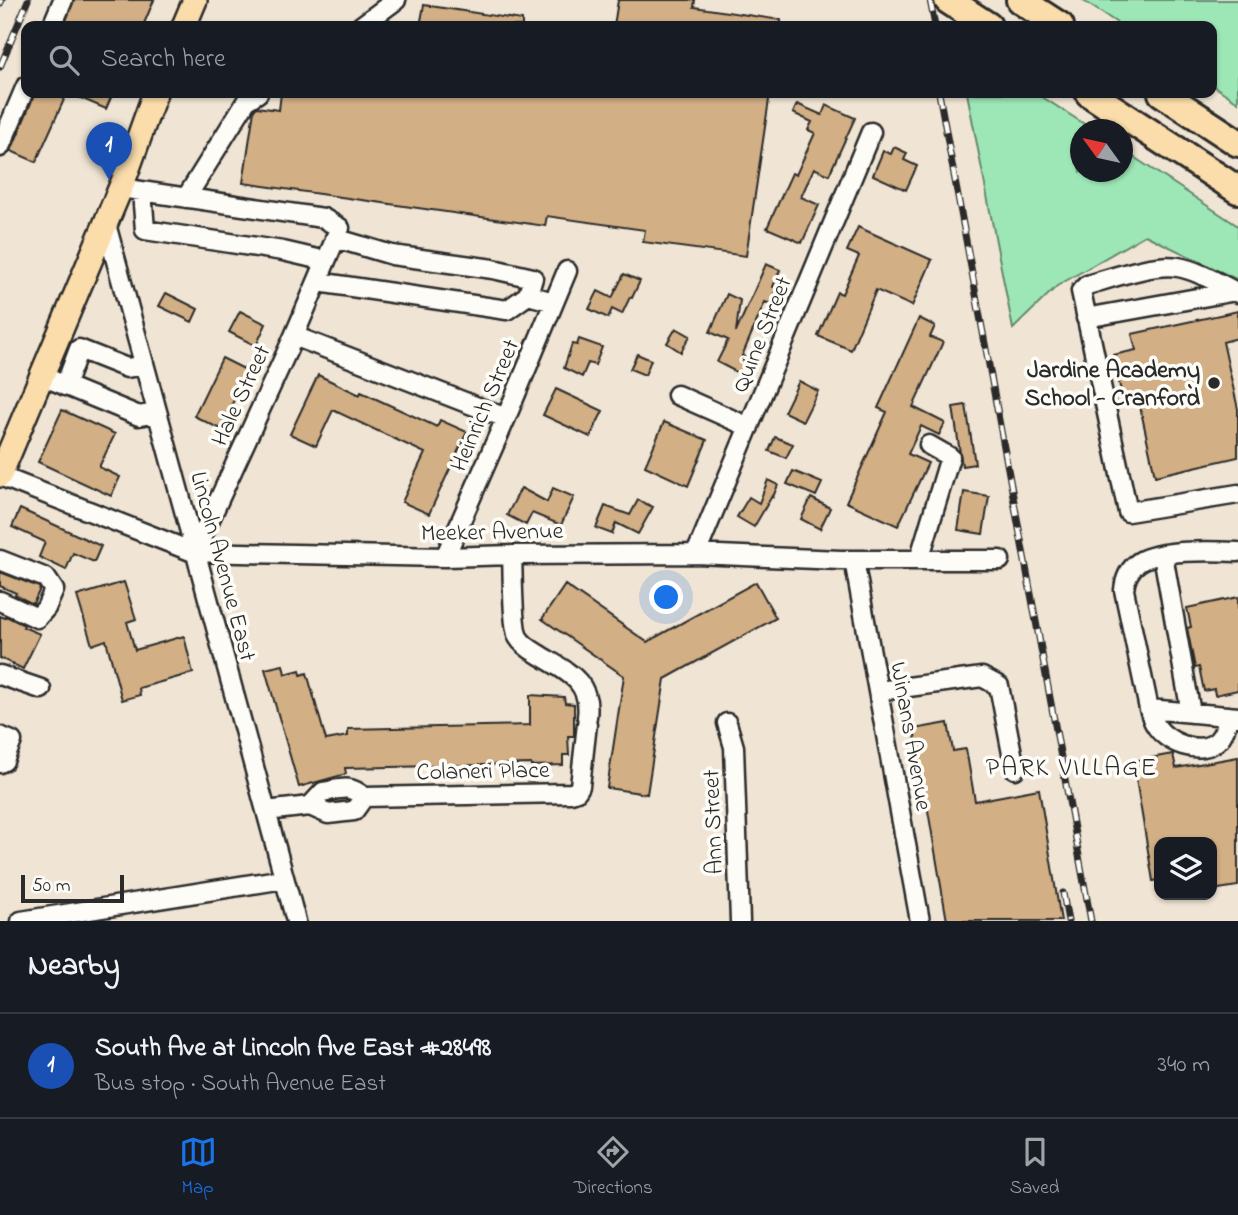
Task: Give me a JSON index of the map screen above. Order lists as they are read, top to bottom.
{
  "streets": {
    "street": [
      "Quine Street",
      "Hale Street",
      "Heinrich Street",
      "Meeker Avenue",
      "Lincoln Avenue East",
      "Winans Avenue",
      "Colaneri Place",
      "Ann Street"
    ]
  },
  "crossings": [
    ["Quine Street", "Meeker Avenue"],
    ["Hale Street", "Heinrich Street"],
    ["Hale Street", "Meeker Avenue"],
    ["Hale Street", "Lincoln Avenue East"],
    ["Heinrich Street", "Meeker Avenue"],
    ["Meeker Avenue", "Lincoln Avenue East"],
    ["Meeker Avenue", "Winans Avenue"],
    ["Meeker Avenue", "Colaneri Place"],
    ["Lincoln Avenue East", "Colaneri Place"]
  ],
  "districts": ["PARK VILLAGE"],
  "places": ["Jardine Academy School - Cranford"],
  "scale_bar": "50 m",
  "north": "top left",
  "page": {
    "search": "Search here",
    "pins": "1",
    "scale": "50 m",
    "heading": "Nearby",
    "list": [
      {
        "mark": "1",
        "name": "South Ave at Lincoln Ave East #28498",
        "note": "Bus stop · South Avenue East",
        "value": "340 m"
      }
    ],
    "nav": ["Map", "Directions", "Saved"]
  }
}
